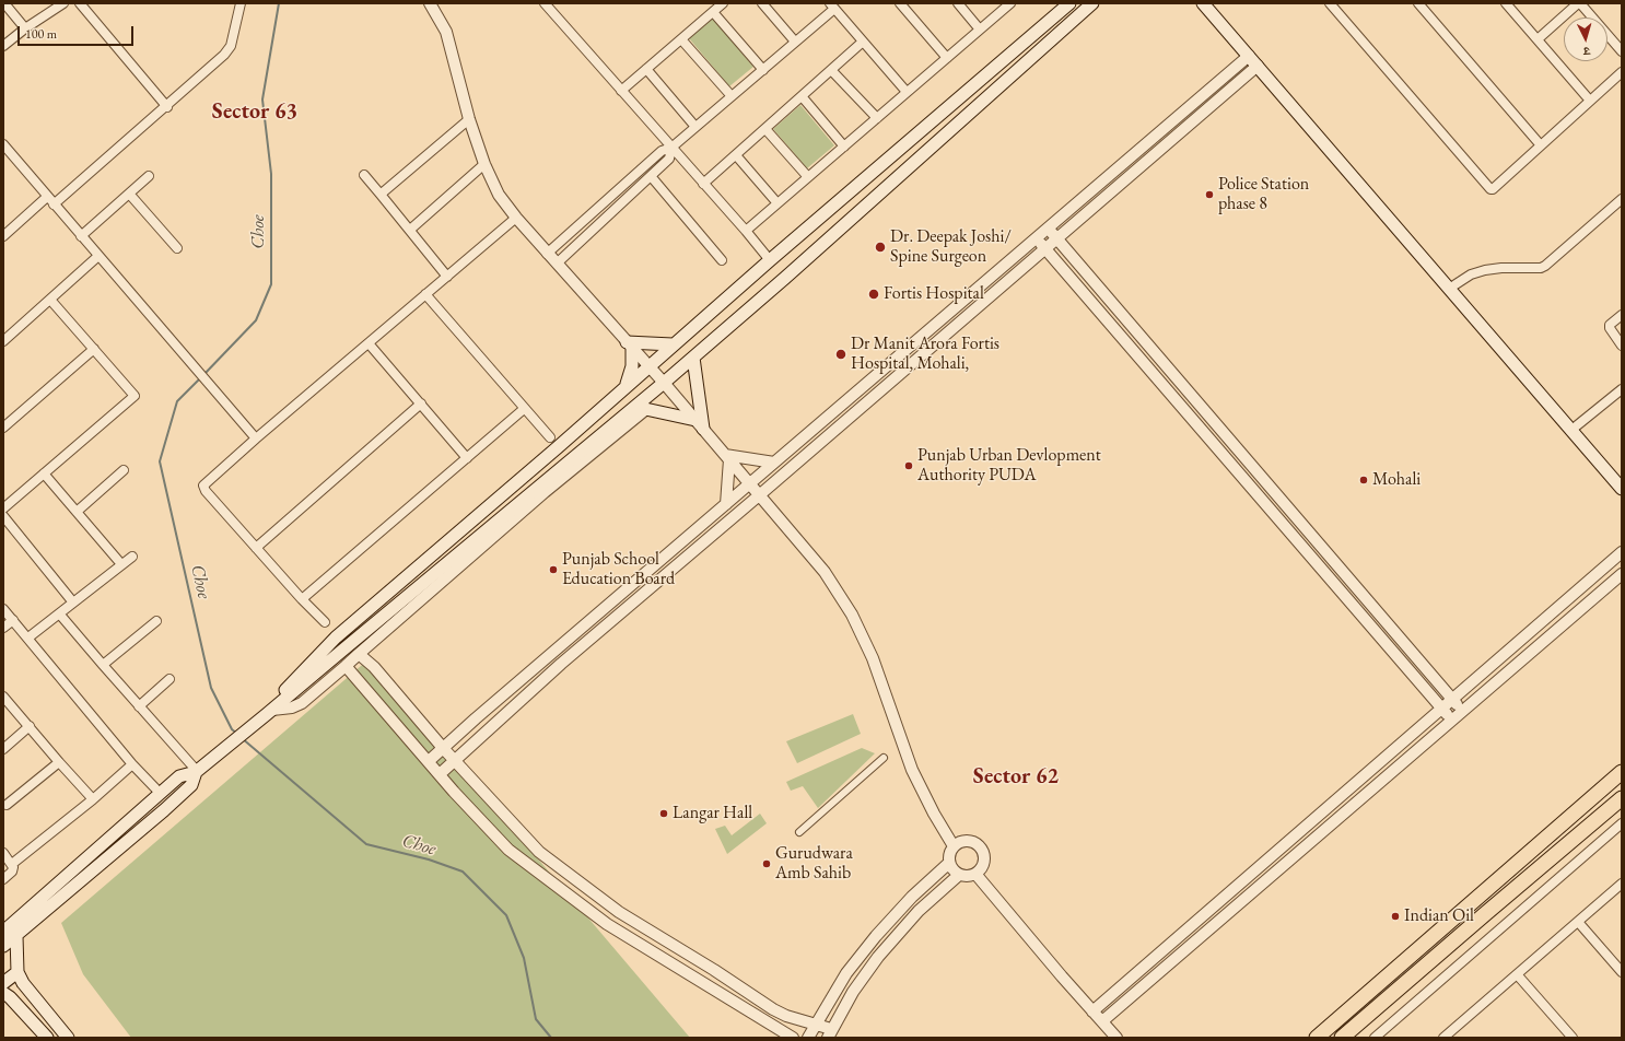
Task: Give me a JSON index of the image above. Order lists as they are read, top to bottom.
{
  "districts": ["Sector 63", "Sector 62"],
  "water": ["Choe"],
  "places": [
    "Police Station phase 8",
    "Dr. Deepak Joshi/ Spine Surgeon",
    "Fortis Hospital",
    "Dr Manit Arora Fortis Hospital, Mohali,",
    "Punjab Urban Devlopment Authority PUDA",
    "Mohali",
    "Punjab School Education Board",
    "Langar Hall",
    "Gurudwara Amb Sahib",
    "Indian Oil"
  ],
  "scale_bar": "100 m",
  "north": "bottom"
}
